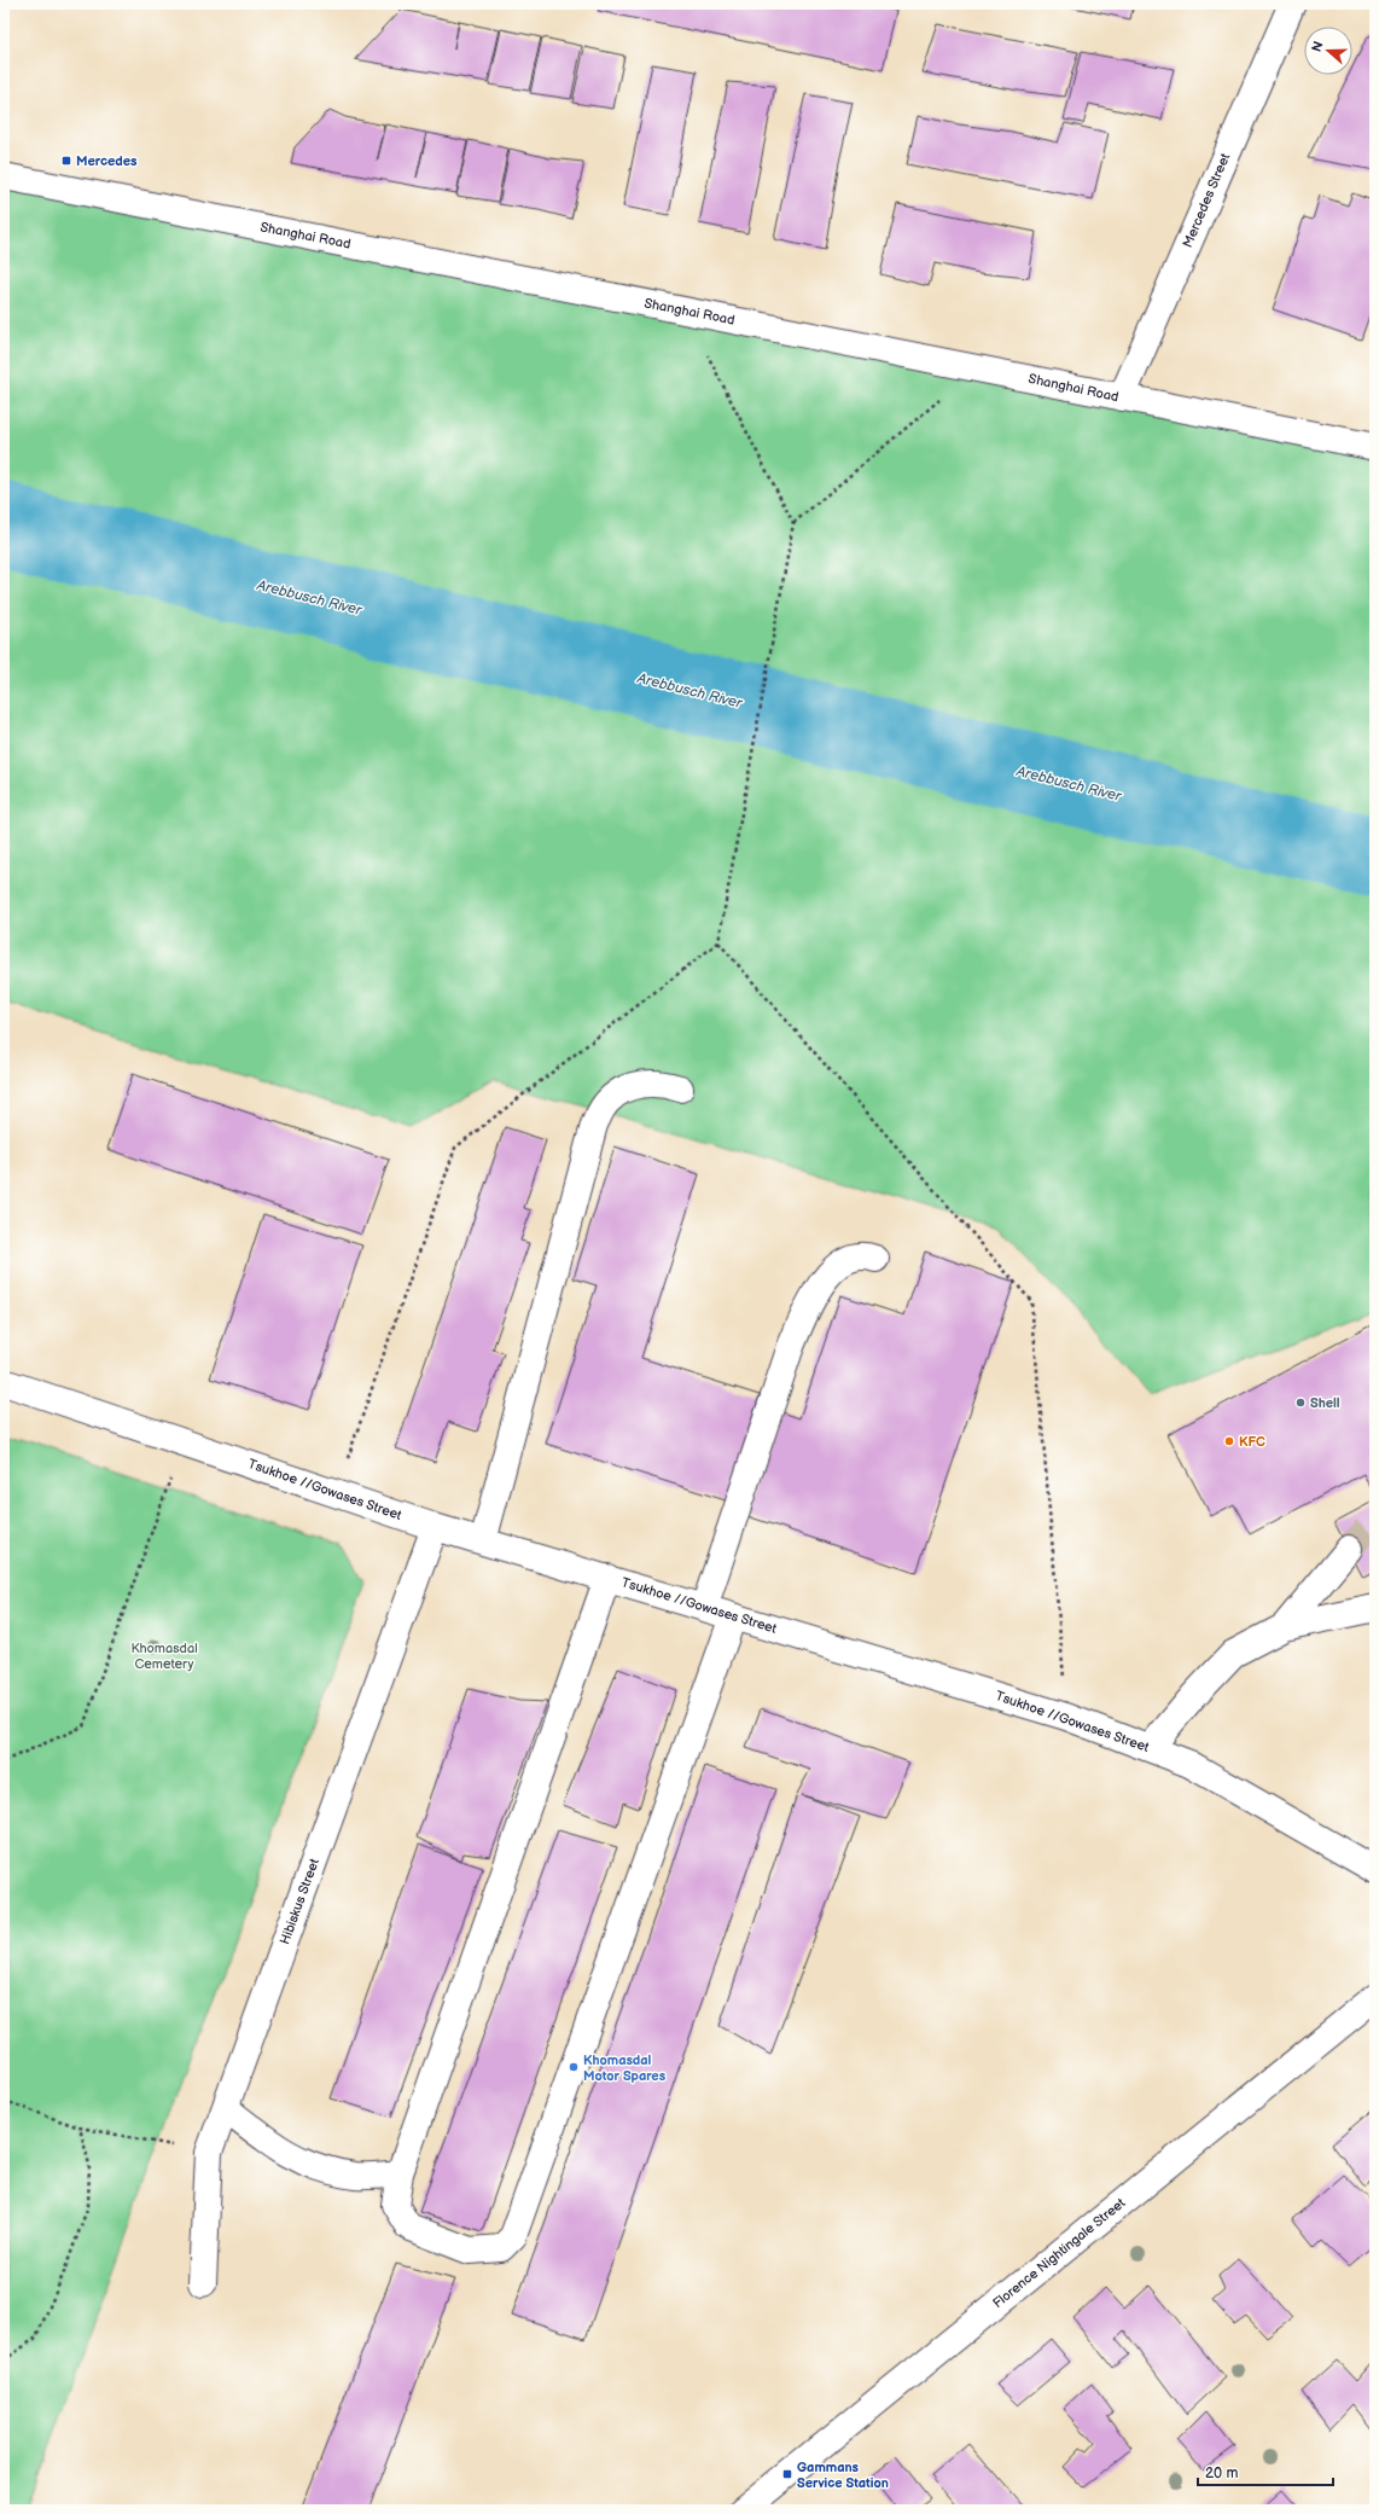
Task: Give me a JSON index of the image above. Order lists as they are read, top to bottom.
{
  "streets": {
    "street": [
      "Mercedes Street",
      "Shanghai Road",
      "Tsukhoe //Gowases Street",
      "Hibiskus Street",
      "Florence Nightingale Street"
    ]
  },
  "crossings": [
    ["Mercedes Street", "Shanghai Road"],
    ["Tsukhoe //Gowases Street", "Hibiskus Street"]
  ],
  "water": ["Arebbusch River"],
  "parks": ["Khomasdal Cemetery"],
  "places": {
    "transit": ["Mercedes", "Gammans Service Station"],
    "other": ["Shell", "KFC", "Khomasdal Motor Spares"]
  },
  "scale_bar": "20 m",
  "north": "left"
}
